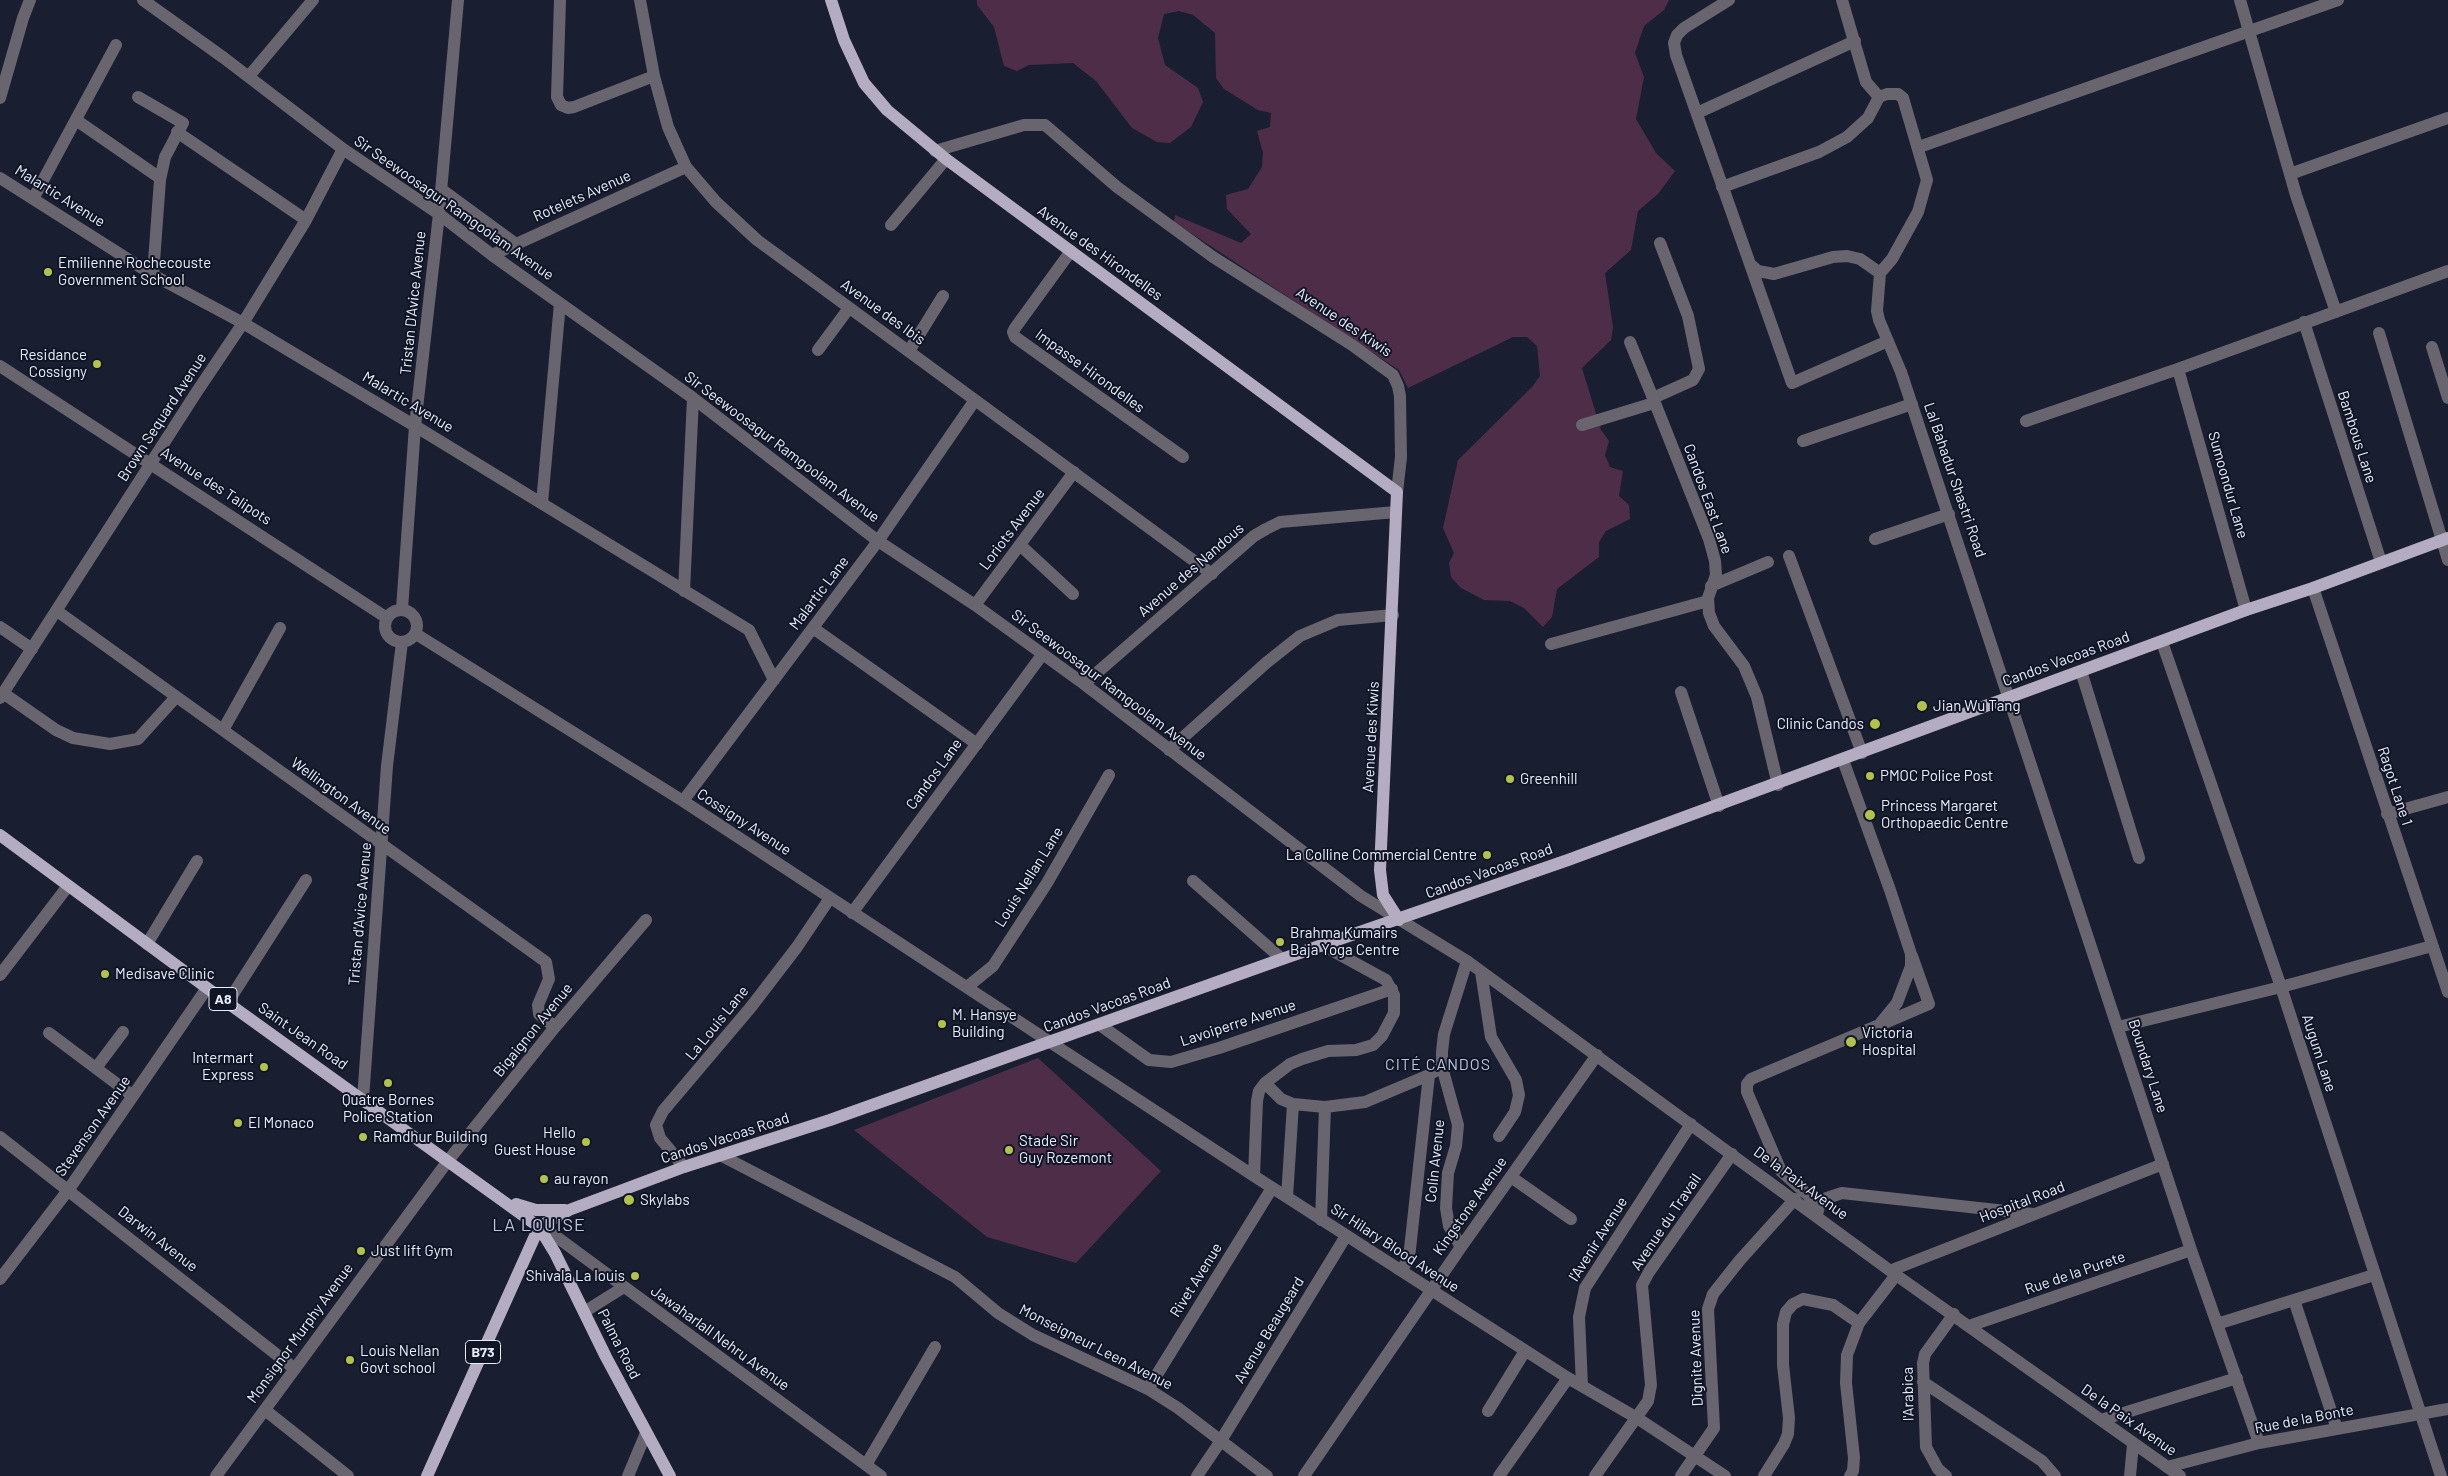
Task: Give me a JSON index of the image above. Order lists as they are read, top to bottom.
{
  "streets": {
    "main road": [
      "Avenue des Hirondelles",
      "Avenue des Kiwis",
      "Candos Vacoas Road",
      "A8",
      "Saint Jean Road",
      "Palma Road",
      "B73"
    ],
    "street": [
      "Malartic Avenue",
      "Rotelets Avenue",
      "Sir Seewoosagur Ramgoolam Avenue",
      "Tristan D'Avice Avenue",
      "Avenue des Ibis",
      "Impasse Hirondelles",
      "Brown Sequard Avenue",
      "Bambous Lane",
      "Lal Bahadur Shastri Road",
      "Sumoondur Lane",
      "Avenue des Talipots",
      "Candos East Lane",
      "Loriots Avenue",
      "Avenue des Nandous",
      "Malartic Lane",
      "Candos Lane",
      "Ragot Lane 1",
      "Wellington Avenue",
      "Cossigny Avenue",
      "Louis Nellan Lane",
      "Tristan d'Avice Avenue",
      "La Louis Lane",
      "Lavoiperre Avenue",
      "Bigaignon Avenue",
      "Augum Lane",
      "Boundary Lane",
      "Stevenson Avenue",
      "Colin Avenue",
      "De la Paix Avenue",
      "Hospital Road",
      "Kingstone Avenue",
      "Avenue du Travail",
      "Darwin Avenue",
      "l'Avenir Avenue",
      "Sir Hilary Blood Avenue",
      "Rue de la Purete",
      "Rivet Avenue",
      "Avenue Beaugeard",
      "Monsignor Murphy Avenue",
      "Jawaharlall Nehru Avenue",
      "Monseigneur Leen Avenue",
      "Dignite Avenue",
      "l'Arabica",
      "Rue de la Bonte"
    ]
  },
  "crossings": [
    ["Malartic Avenue", "Tristan D'Avice Avenue"],
    ["Malartic Avenue", "Brown Sequard Avenue"],
    ["Malartic Avenue", "Malartic Lane"],
    ["Rotelets Avenue", "Sir Seewoosagur Ramgoolam Avenue"],
    ["Rotelets Avenue", "Avenue des Ibis"],
    ["Sir Seewoosagur Ramgoolam Avenue", "Tristan D'Avice Avenue"],
    ["Sir Seewoosagur Ramgoolam Avenue", "Avenue des Kiwis"],
    ["Sir Seewoosagur Ramgoolam Avenue", "Brown Sequard Avenue"],
    ["Sir Seewoosagur Ramgoolam Avenue", "Loriots Avenue"],
    ["Sir Seewoosagur Ramgoolam Avenue", "Avenue des Nandous"],
    ["Sir Seewoosagur Ramgoolam Avenue", "Malartic Lane"],
    ["Sir Seewoosagur Ramgoolam Avenue", "Candos Vacoas Road"],
    ["Sir Seewoosagur Ramgoolam Avenue", "Candos Lane"],
    ["Sir Seewoosagur Ramgoolam Avenue", "De la Paix Avenue"],
    ["Avenue des Hirondelles", "Avenue des Kiwis"],
    ["Avenue des Hirondelles", "Impasse Hirondelles"],
    ["Tristan D'Avice Avenue", "Avenue des Talipots"],
    ["Tristan D'Avice Avenue", "Cossigny Avenue"],
    ["Tristan D'Avice Avenue", "Tristan d'Avice Avenue"],
    ["Avenue des Ibis", "Loriots Avenue"],
    ["Avenue des Ibis", "Avenue des Nandous"],
    ["Avenue des Ibis", "Malartic Lane"],
    ["Avenue des Kiwis", "Avenue des Nandous"],
    ["Avenue des Kiwis", "Candos Vacoas Road"],
    ["Avenue des Kiwis", "De la Paix Avenue"],
    ["Brown Sequard Avenue", "Avenue des Talipots"],
    ["Brown Sequard Avenue", "Wellington Avenue"],
    ["Bambous Lane", "Candos Vacoas Road"],
    ["Lal Bahadur Shastri Road", "Candos Vacoas Road"],
    ["Lal Bahadur Shastri Road", "Boundary Lane"],
    ["Sumoondur Lane", "Candos Vacoas Road"],
    ["Avenue des Talipots", "Cossigny Avenue"],
    ["Avenue des Talipots", "Tristan d'Avice Avenue"],
    ["Candos East Lane", "Candos Vacoas Road"],
    ["Malartic Lane", "Cossigny Avenue"],
    ["Candos Vacoas Road", "Ragot Lane 1"],
    ["Candos Vacoas Road", "Cossigny Avenue"],
    ["Candos Vacoas Road", "La Louis Lane"],
    ["Candos Vacoas Road", "Lavoiperre Avenue"],
    ["Candos Vacoas Road", "Saint Jean Road"],
    ["Candos Vacoas Road", "Augum Lane"],
    ["Candos Vacoas Road", "Boundary Lane"],
    ["Candos Vacoas Road", "De la Paix Avenue"],
    ["Candos Vacoas Road", "Sir Hilary Blood Avenue"],
    ["Candos Vacoas Road", "Jawaharlall Nehru Avenue"],
    ["Candos Vacoas Road", "Palma Road"],
    ["Candos Vacoas Road", "Monseigneur Leen Avenue"],
    ["Candos Vacoas Road", "B73"],
    ["Candos Lane", "Cossigny Avenue"],
    ["Wellington Avenue", "Tristan d'Avice Avenue"],
    ["Wellington Avenue", "Bigaignon Avenue"],
    ["Cossigny Avenue", "Louis Nellan Lane"],
    ["Cossigny Avenue", "Tristan d'Avice Avenue"],
    ["Cossigny Avenue", "La Louis Lane"],
    ["Cossigny Avenue", "Sir Hilary Blood Avenue"],
    ["Tristan d'Avice Avenue", "Saint Jean Road"],
    ["Bigaignon Avenue", "Saint Jean Road"],
    ["Bigaignon Avenue", "Monsignor Murphy Avenue"],
    ["Saint Jean Road", "Stevenson Avenue"],
    ["Saint Jean Road", "Monsignor Murphy Avenue"],
    ["Saint Jean Road", "Jawaharlall Nehru Avenue"],
    ["Saint Jean Road", "Palma Road"],
    ["Saint Jean Road", "B73"],
    ["Augum Lane", "Rue de la Bonte"],
    ["Boundary Lane", "Hospital Road"],
    ["Boundary Lane", "Rue de la Purete"],
    ["Boundary Lane", "Rue de la Bonte"],
    ["Stevenson Avenue", "Darwin Avenue"],
    ["Colin Avenue", "De la Paix Avenue"],
    ["Colin Avenue", "Kingstone Avenue"],
    ["De la Paix Avenue", "Hospital Road"],
    ["De la Paix Avenue", "Kingstone Avenue"],
    ["De la Paix Avenue", "Avenue du Travail"],
    ["De la Paix Avenue", "l'Avenir Avenue"],
    ["De la Paix Avenue", "Rue de la Purete"],
    ["De la Paix Avenue", "Dignite Avenue"],
    ["De la Paix Avenue", "l'Arabica"],
    ["De la Paix Avenue", "Rue de la Bonte"],
    ["Kingstone Avenue", "Sir Hilary Blood Avenue"],
    ["Avenue du Travail", "Sir Hilary Blood Avenue"],
    ["Darwin Avenue", "Monsignor Murphy Avenue"],
    ["l'Avenir Avenue", "Sir Hilary Blood Avenue"],
    ["Sir Hilary Blood Avenue", "Rivet Avenue"],
    ["Sir Hilary Blood Avenue", "Avenue Beaugeard"],
    ["Sir Hilary Blood Avenue", "Dignite Avenue"],
    ["Rivet Avenue", "Monseigneur Leen Avenue"],
    ["Avenue Beaugeard", "Monseigneur Leen Avenue"],
    ["Jawaharlall Nehru Avenue", "Palma Road"],
    ["Jawaharlall Nehru Avenue", "B73"],
    ["Palma Road", "B73"]
  ],
  "districts": ["CITÉ CANDOS", "LA LOUISE"],
  "places": [
    "Emilienne Rochecouste Government School",
    "Residance Cossigny",
    "Jian Wu Tang",
    "Clinic Candos",
    "PMOC Police Post",
    "Greenhill",
    "Princess Margaret Orthopaedic Centre",
    "La Colline Commercial Centre",
    "Brahma Kumairs Baja Yoga Centre",
    "Medisave Clinic",
    "M. Hansye Building",
    "Victoria Hospital",
    "Intermart Express",
    "Quatre Bornes Police Station",
    "El Monaco",
    "Ramdhur Building",
    "Hello Guest House",
    "Stade Sir Guy Rozemont",
    "au rayon",
    "Skylabs",
    "Just lift Gym",
    "Shivala La louis",
    "Louis Nellan Govt school"
  ]
}
